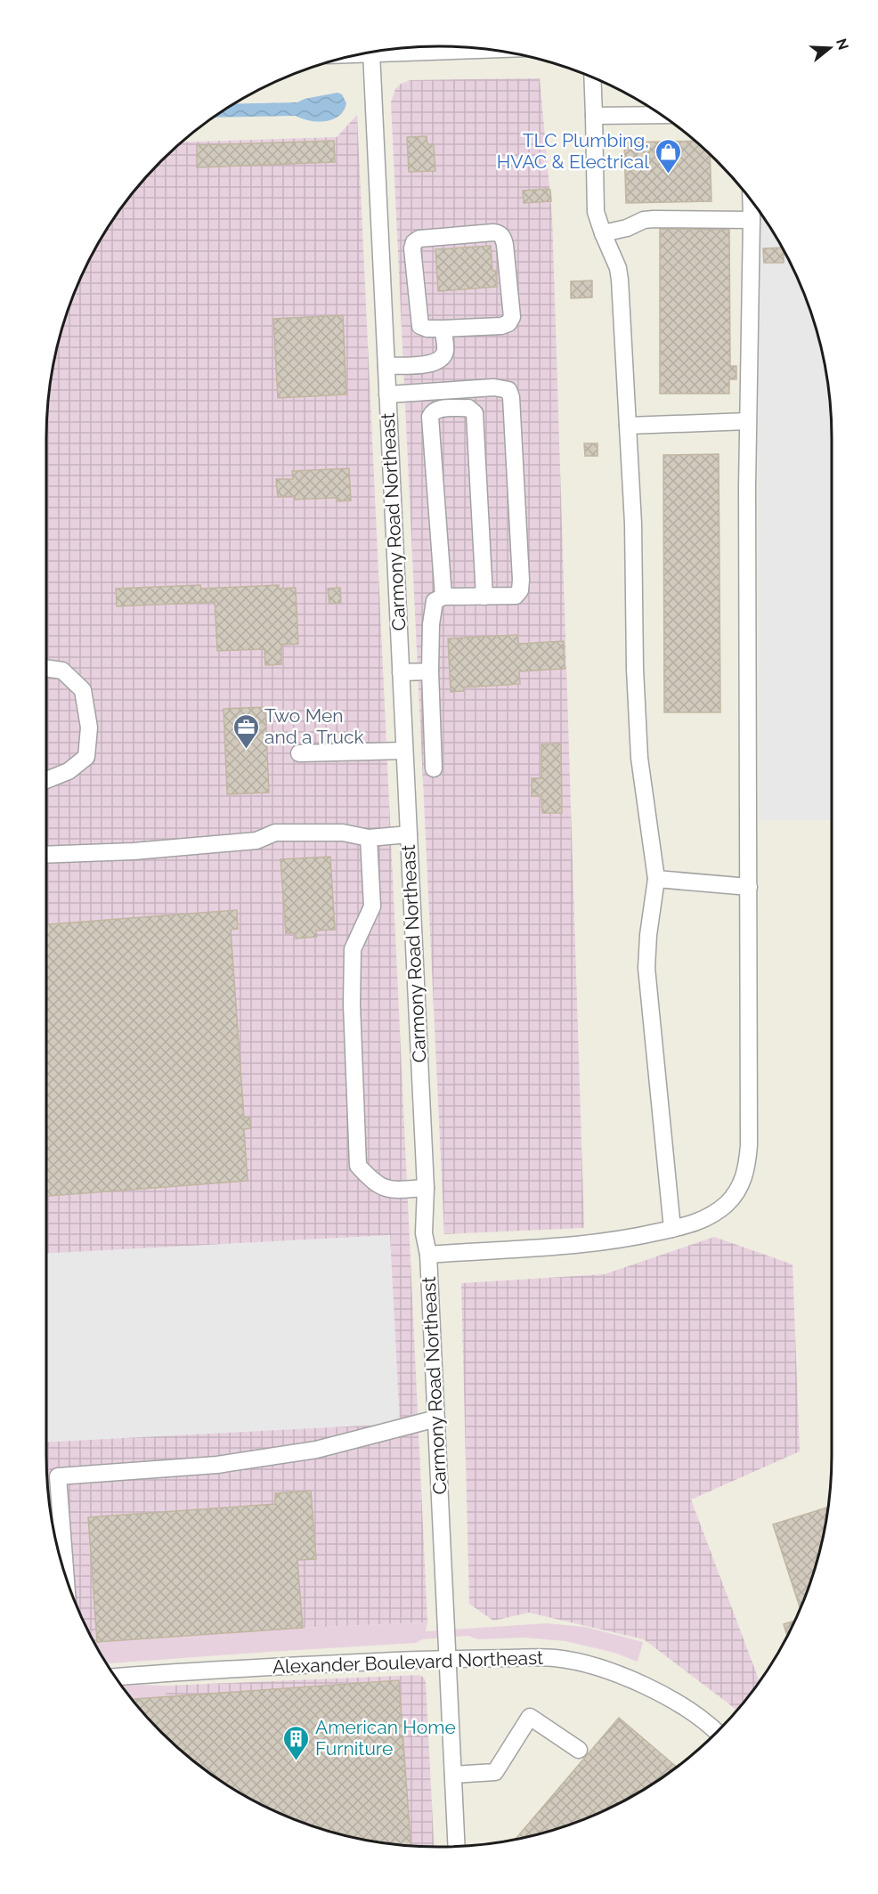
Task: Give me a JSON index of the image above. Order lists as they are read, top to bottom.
{
  "streets": {
    "street": ["Carmony Road Northeast", "Alexander Boulevard Northeast"]
  },
  "crossings": [
    ["Carmony Road Northeast", "Alexander Boulevard Northeast"]
  ],
  "places": {
    "shop": ["TLC Plumbing, HVAC & Electrical"],
    "office": ["Two Men and a Truck"],
    "building": ["American Home Furniture"]
  },
  "north": "right"
}
